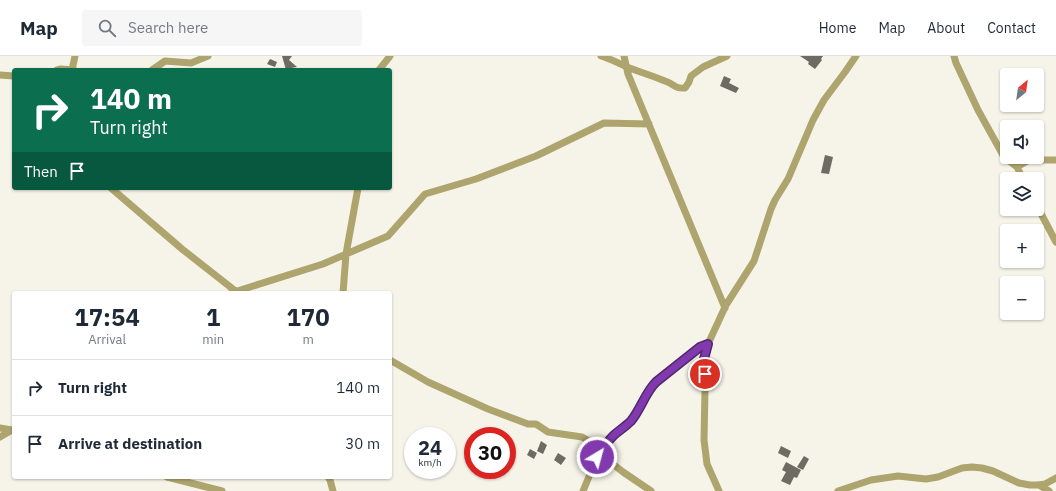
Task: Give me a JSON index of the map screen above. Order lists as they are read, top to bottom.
{
  "north": "top right",
  "page": {
    "header": "Map",
    "search": "Search here",
    "nav": [
      "Home",
      "Map",
      "About",
      "Contact"
    ],
    "map_buttons": ["+", "−"],
    "turn": ["140 m", "Turn right"],
    "then": "Then",
    "eta": [
      "17:54",
      "Arrival",
      "1",
      "min",
      "170",
      "m"
    ],
    "list": [
      {
        "name": "Turn right",
        "value": "140 m"
      },
      {
        "name": "Arrive at destination",
        "value": "30 m"
      }
    ],
    "speed": "24 km/h",
    "limit": "30"
  }
}
